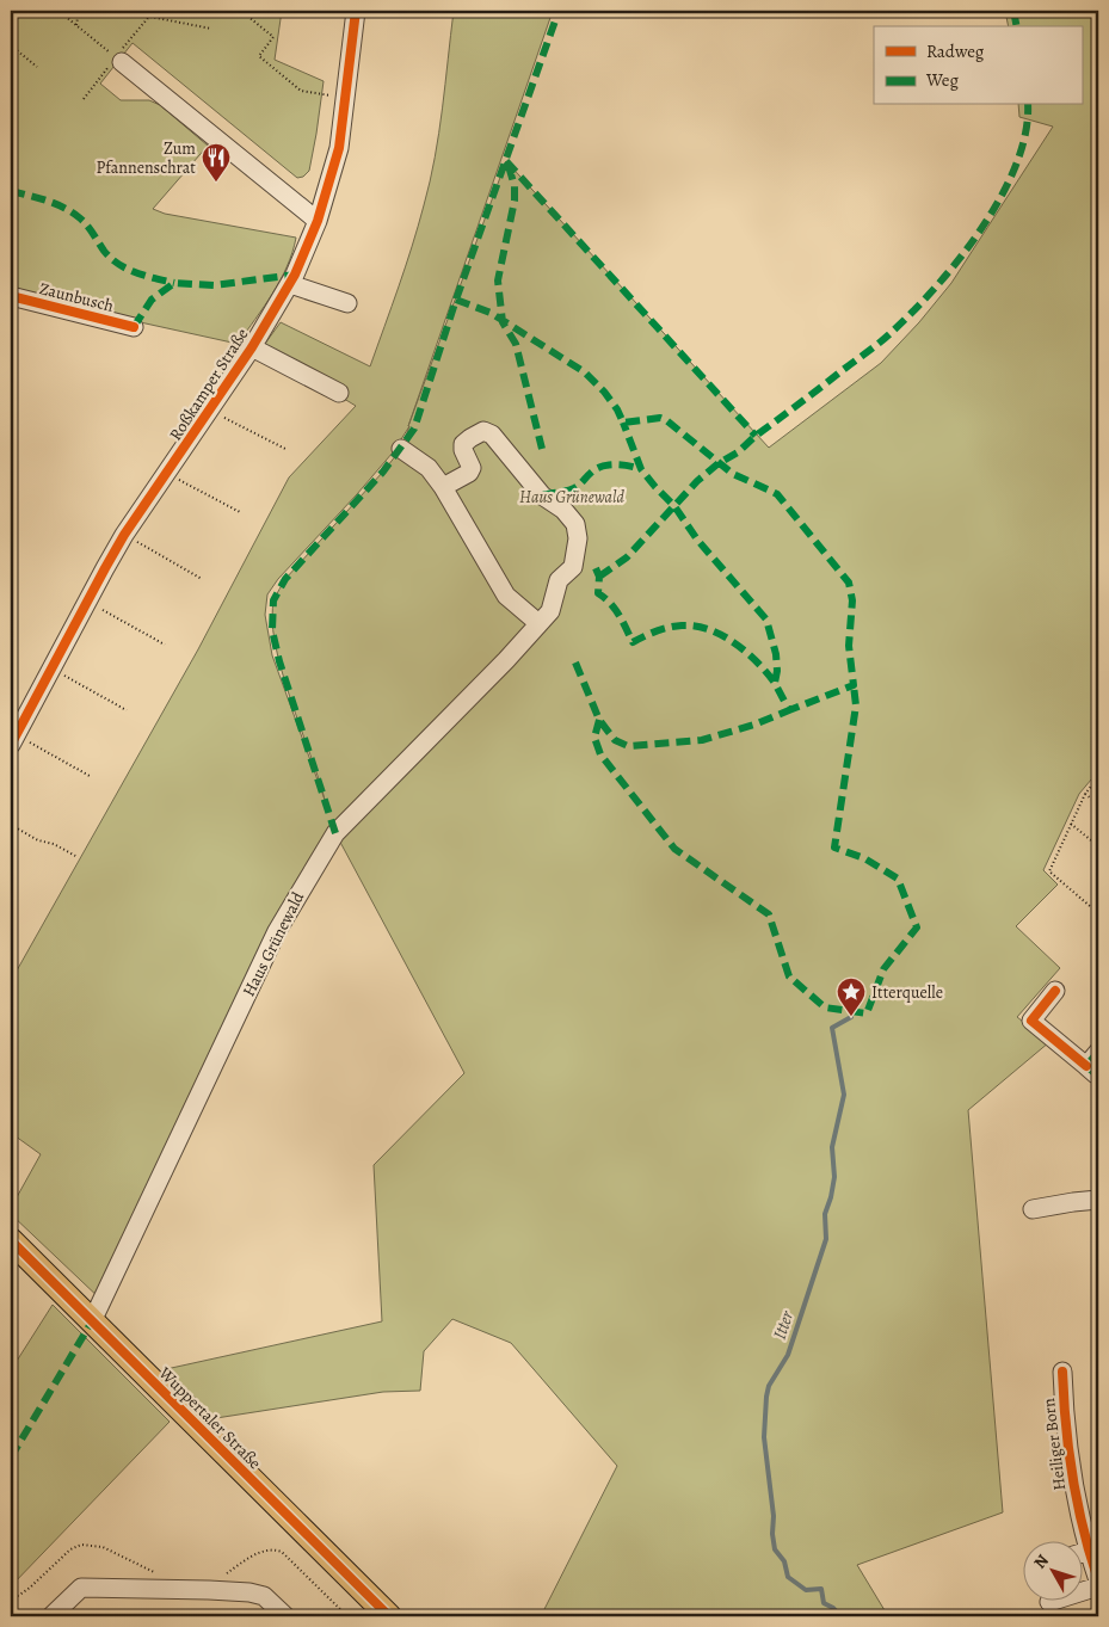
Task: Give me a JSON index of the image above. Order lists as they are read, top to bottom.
{
  "streets": {
    "main road": ["Wuppertaler Straße"],
    "street": [
      "Zaunbusch",
      "Roßkamper Straße",
      "Haus Grünewald",
      "Heiliger Born"
    ]
  },
  "crossings": [
    ["Haus Grünewald", "Wuppertaler Straße"]
  ],
  "water": ["Itter"],
  "parks": ["Haus Grünewald"],
  "places": {
    "restaurant": ["Zum Pfannenschrat"],
    "place": ["Itterquelle"]
  },
  "legend": ["Radweg", "Weg"],
  "north": "top left"
}
